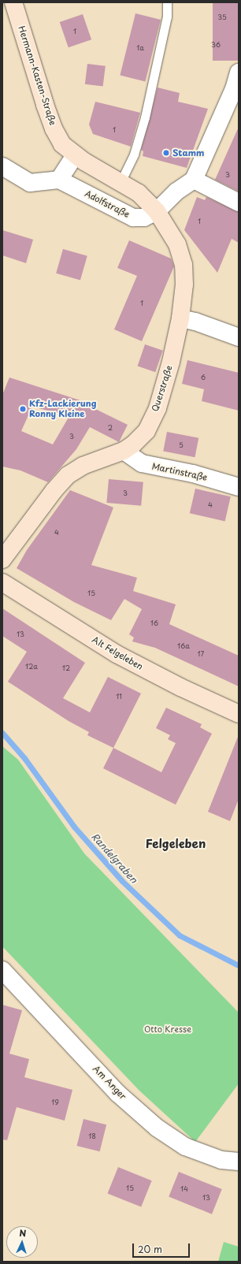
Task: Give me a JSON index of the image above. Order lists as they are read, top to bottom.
{
  "streets": {
    "street": [
      "Hermann-Kasten-Straße",
      "Adolfstraße",
      "Querstraße",
      "Martinstraße",
      "Alt Felgeleben",
      "Am Anger"
    ]
  },
  "crossings": [
    ["Hermann-Kasten-Straße", "Adolfstraße"],
    ["Hermann-Kasten-Straße", "Querstraße"],
    ["Adolfstraße", "Querstraße"],
    ["Querstraße", "Martinstraße"]
  ],
  "districts": ["Felgeleben"],
  "water": ["Randelgraben"],
  "parks": ["Otto Kresse"],
  "places": ["Stamm", "Kfz-Lackierung Ronny Kleine"],
  "house_numbers": [
    "35",
    "1",
    "36",
    "1a",
    "1",
    "3",
    "1",
    "1",
    "6",
    "2",
    "3",
    "5",
    "3",
    "4",
    "4",
    "15",
    "16",
    "13",
    "16a",
    "17",
    "12a",
    "12",
    "11",
    "19",
    "18",
    "15",
    "14",
    "13"
  ],
  "scale_bar": "20 m",
  "north": "top"
}
